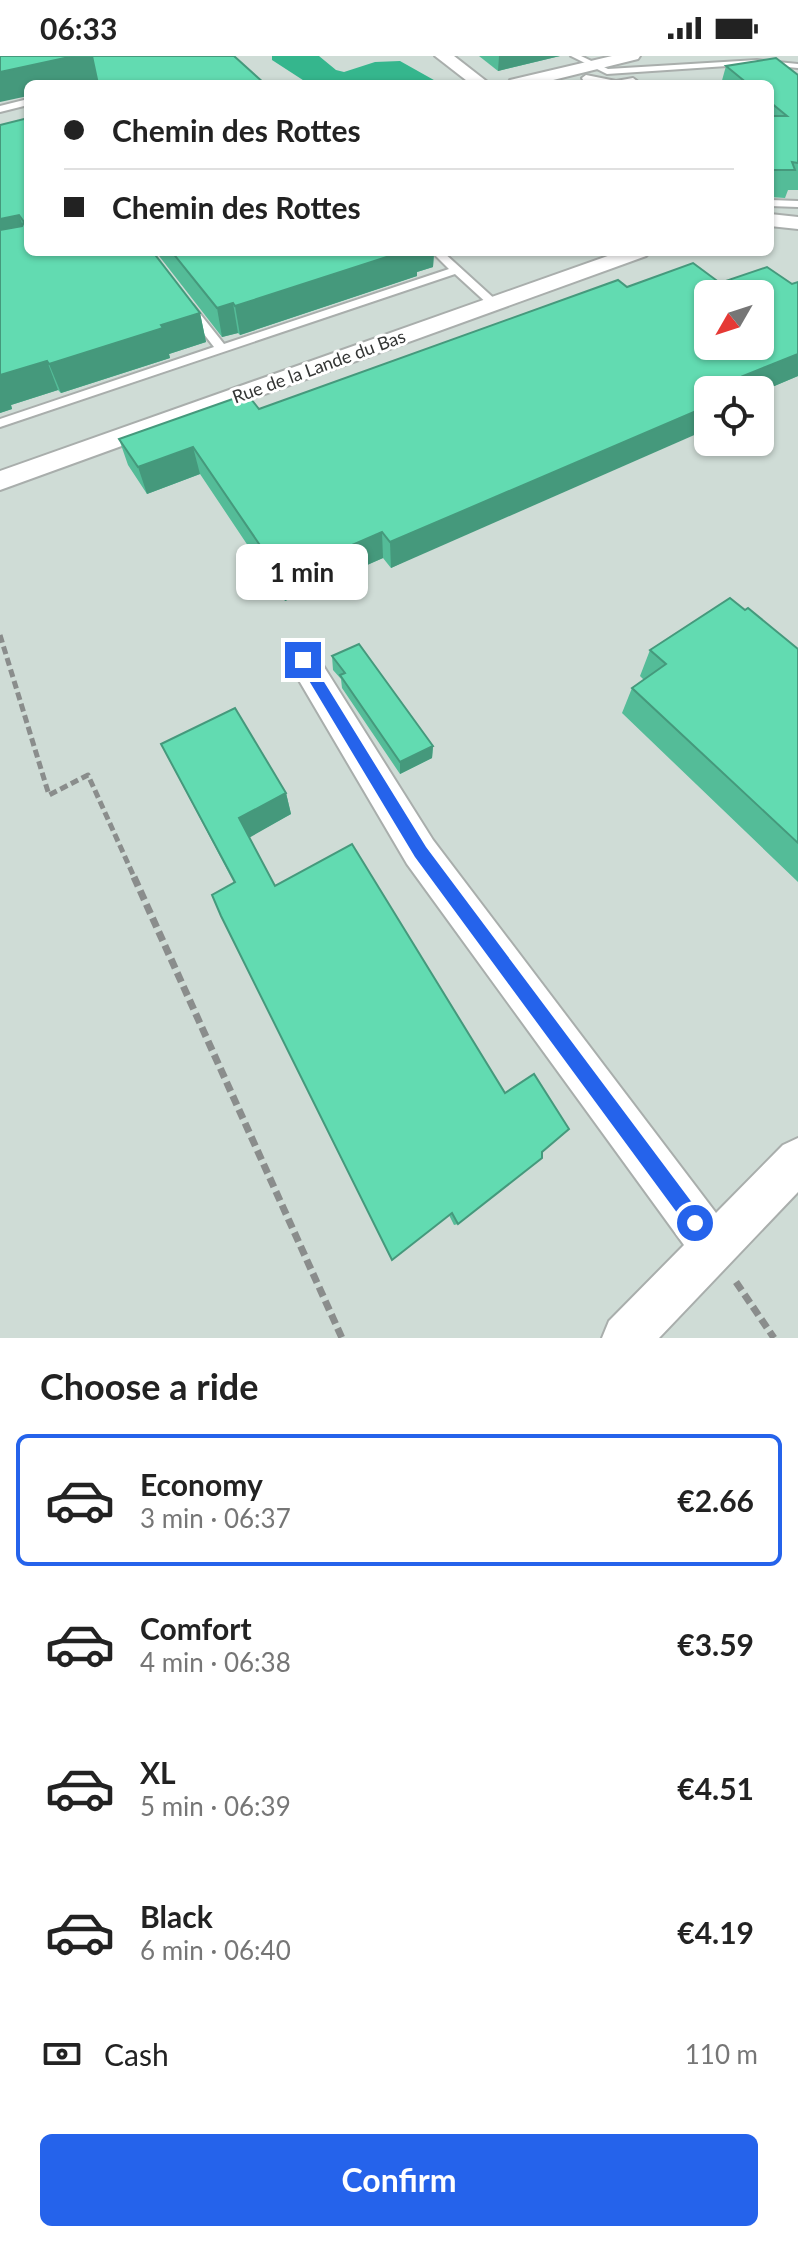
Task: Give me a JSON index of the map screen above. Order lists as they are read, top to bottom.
{
  "streets": {
    "street": ["Rue de la Lande du Bas"]
  },
  "north": "bottom left",
  "page": {
    "status": "06:33",
    "banner": ["Chemin des Rottes", "Chemin des Rottes"],
    "bubble": "1 min",
    "heading": "Choose a ride",
    "list": [
      {
        "name": "Economy",
        "note": "3 min · 06:37",
        "value": "€2.66"
      },
      {
        "name": "Comfort",
        "note": "4 min · 06:38",
        "value": "€3.59"
      },
      {
        "name": "XL",
        "note": "5 min · 06:39",
        "value": "€4.51"
      },
      {
        "name": "Black",
        "note": "6 min · 06:40",
        "value": "€4.19"
      }
    ],
    "pay": ["Cash", "110 m"],
    "buttons": "Confirm"
  }
}
